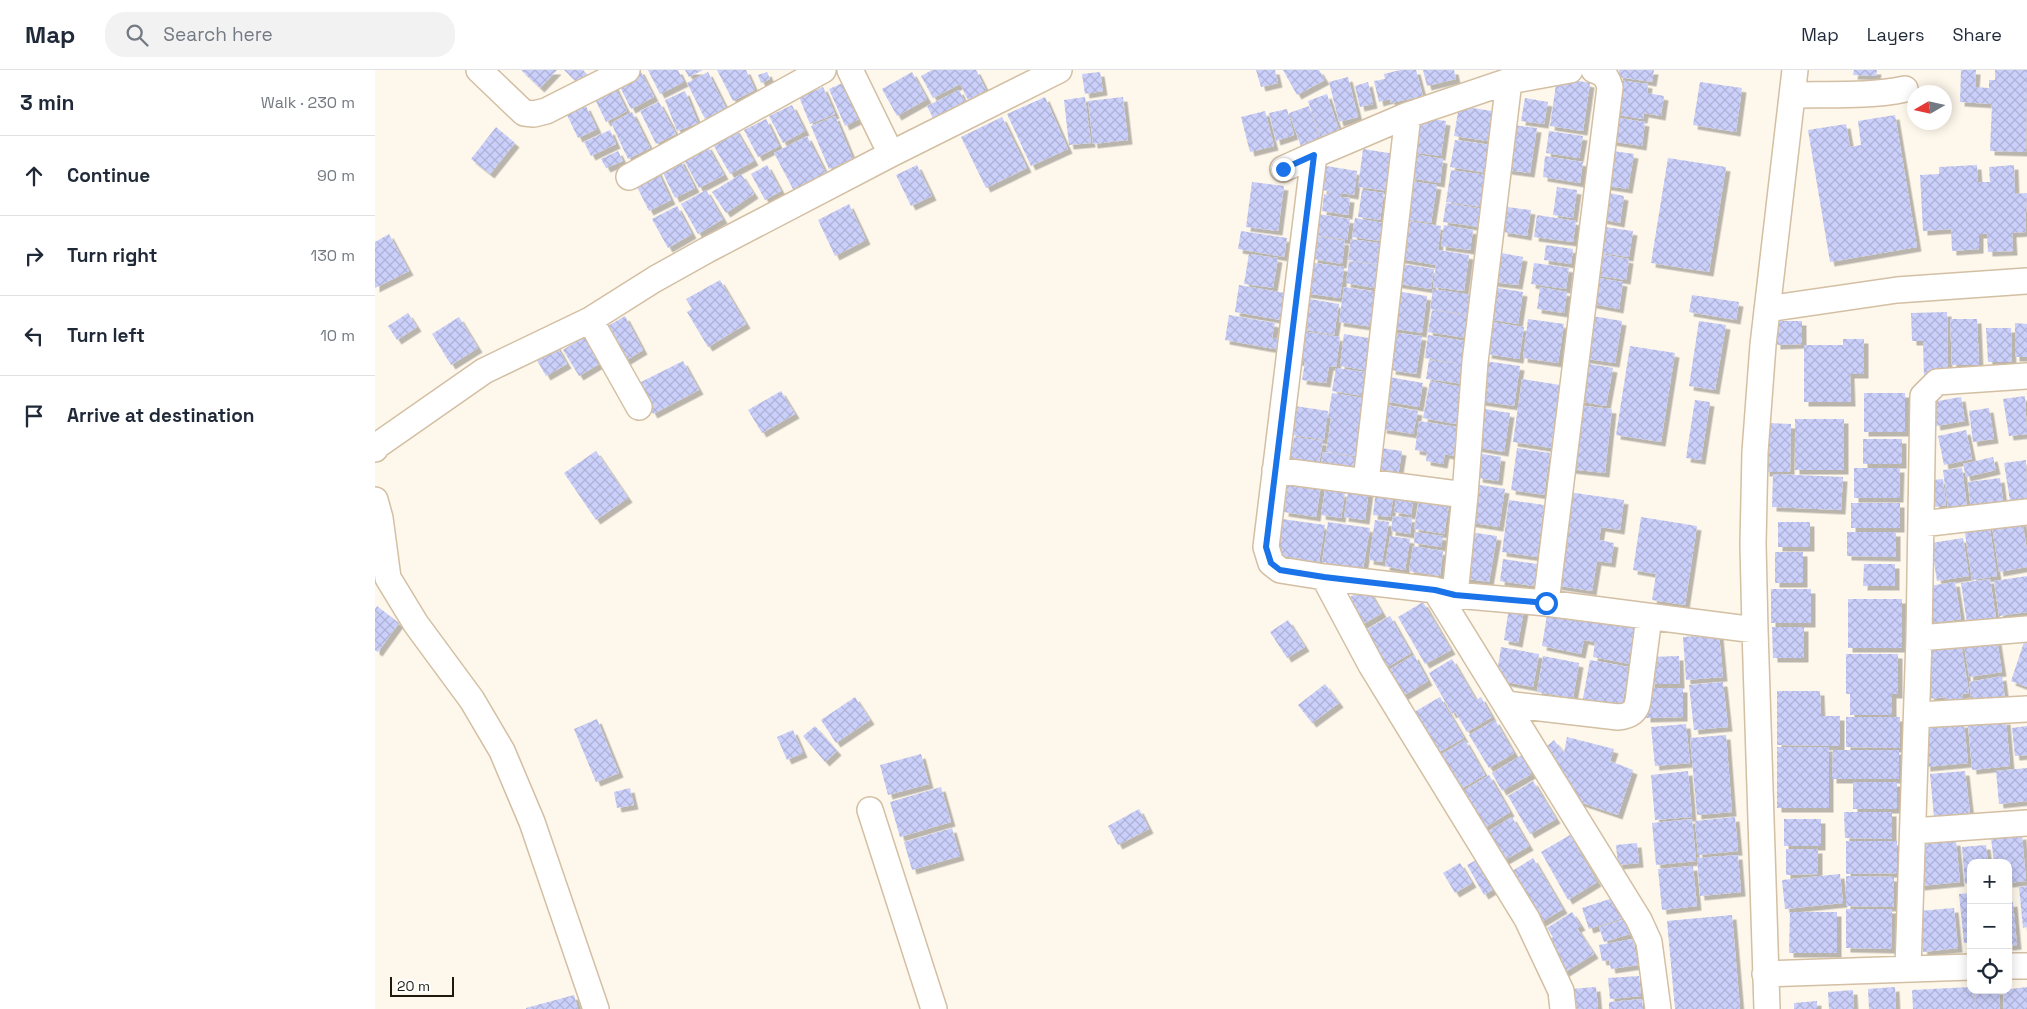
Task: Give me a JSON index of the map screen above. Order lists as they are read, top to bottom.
{
  "scale_bar": "20 m",
  "north": "left",
  "page": {
    "header": "Map",
    "search": "Search here",
    "nav": ["Map", "Layers", "Share"],
    "heading": ["3 min", "Walk · 230 m"],
    "list": [
      ["Continue", "90 m"],
      ["Turn right", "130 m"],
      ["Turn left", "10 m"],
      "Arrive at destination"
    ],
    "map_buttons": ["+", "−"],
    "scale": "20 m"
  }
}
